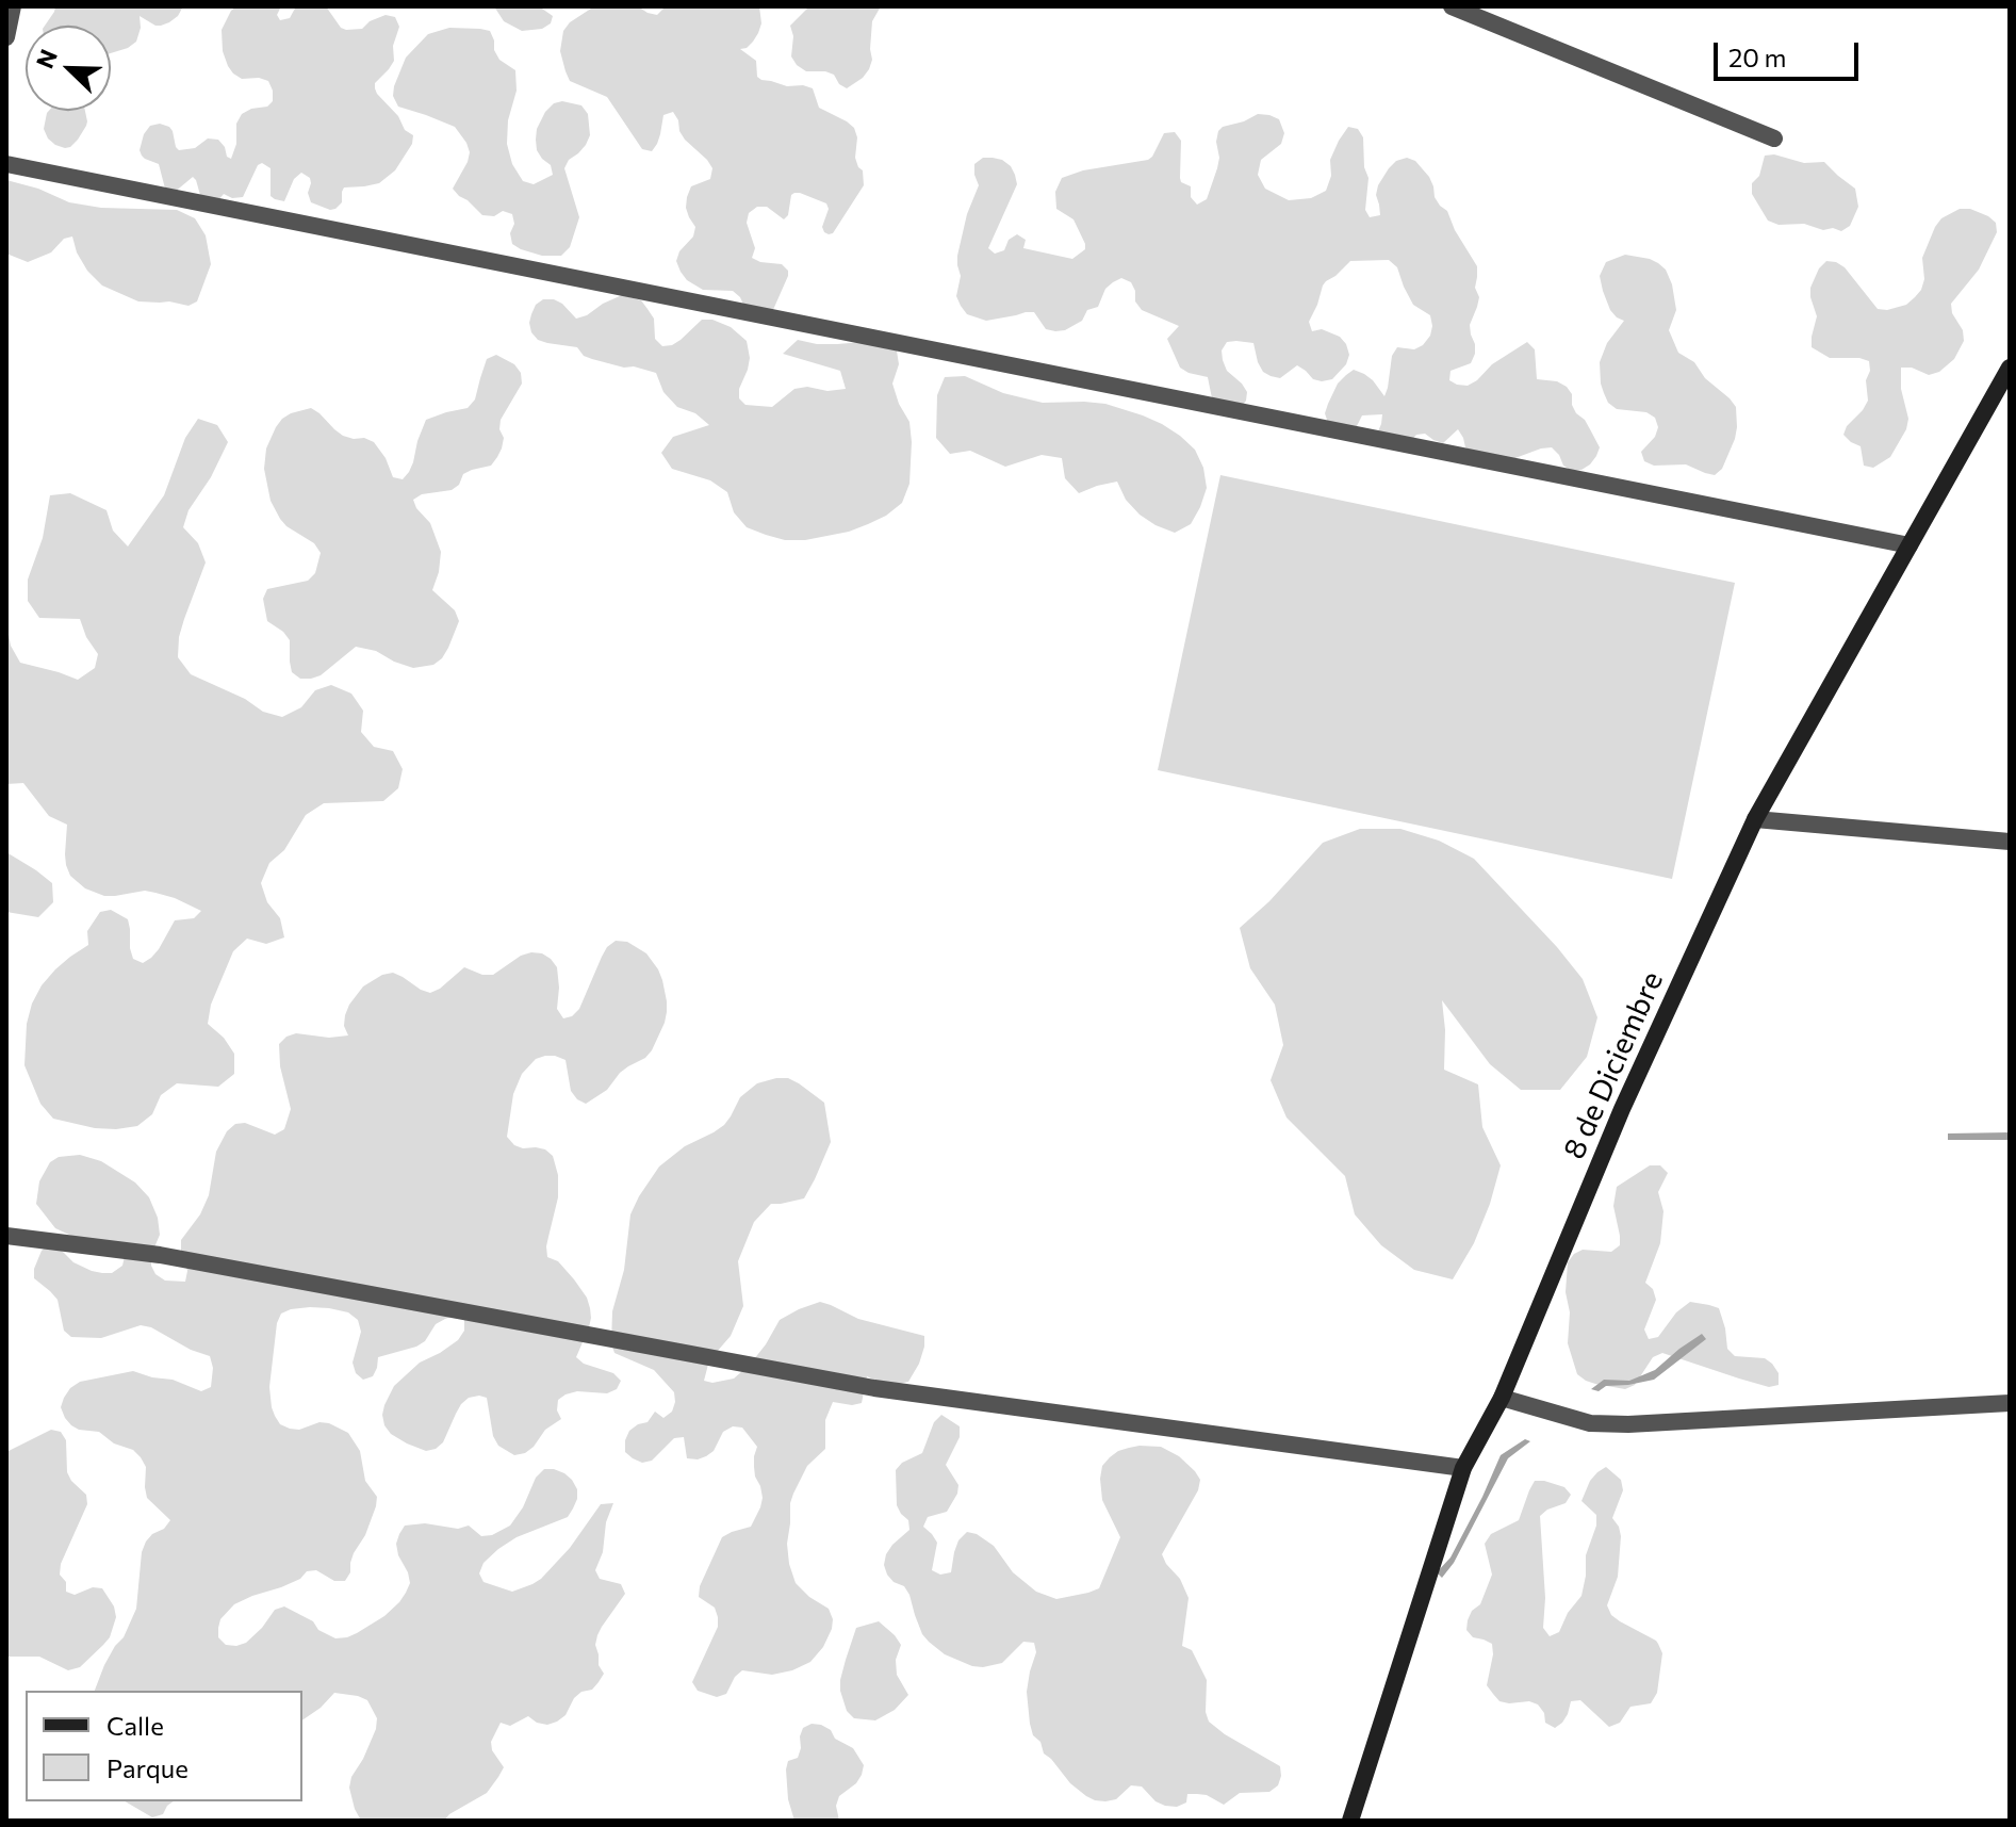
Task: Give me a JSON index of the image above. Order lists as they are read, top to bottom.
{
  "streets": {
    "street": ["8 de Diciembre"]
  },
  "legend": ["Calle", "Parque"],
  "scale_bar": "20 m",
  "north": "top left"
}
